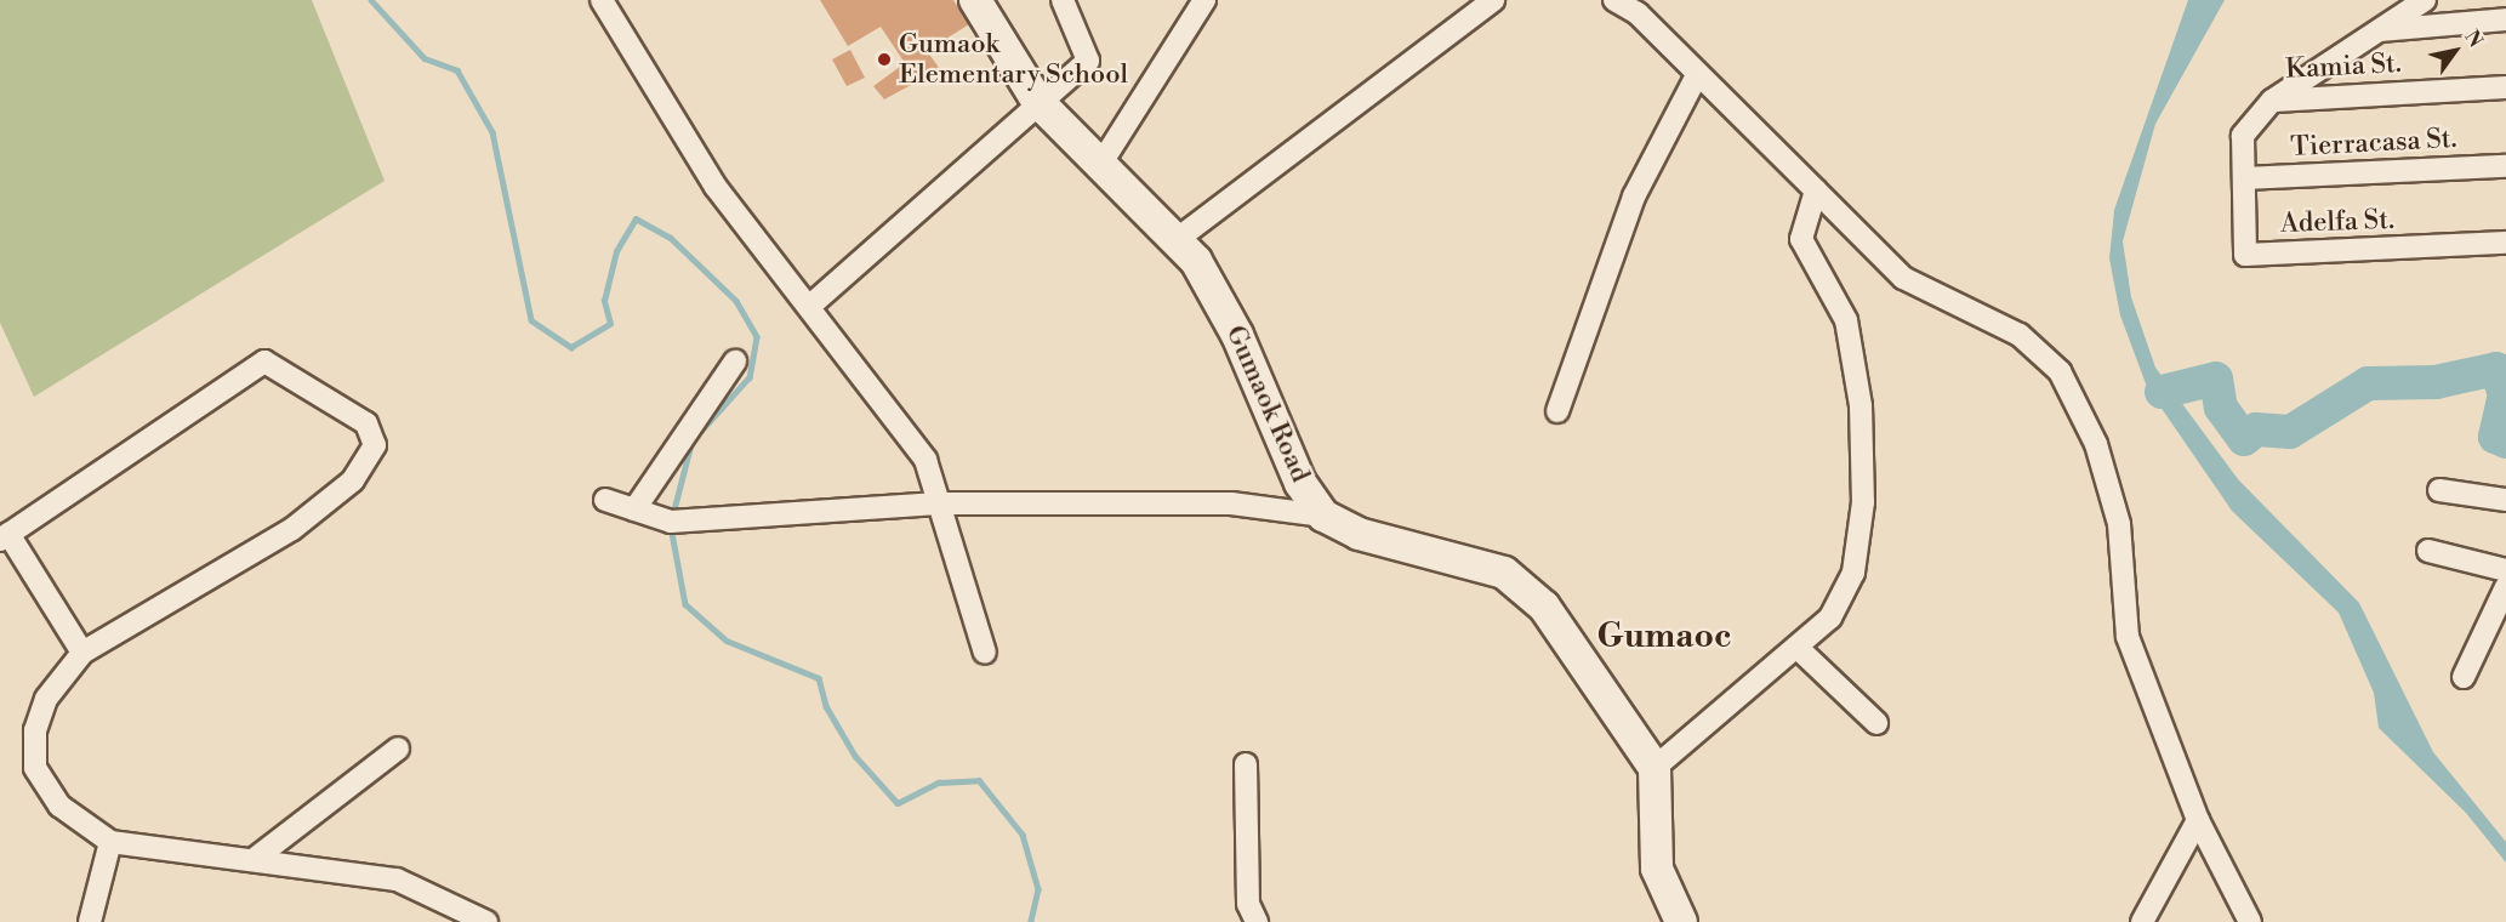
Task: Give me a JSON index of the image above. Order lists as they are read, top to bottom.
{
  "streets": {
    "street": [
      "Kamia St.",
      "Tierracasa St.",
      "Adelfa St.",
      "Gumaok Road"
    ]
  },
  "crossings": [
    ["Tierracasa St.", "Adelfa St."]
  ],
  "districts": ["Gumaoc"],
  "places": ["Gumaok Elementary School"],
  "north": "top right"
}
